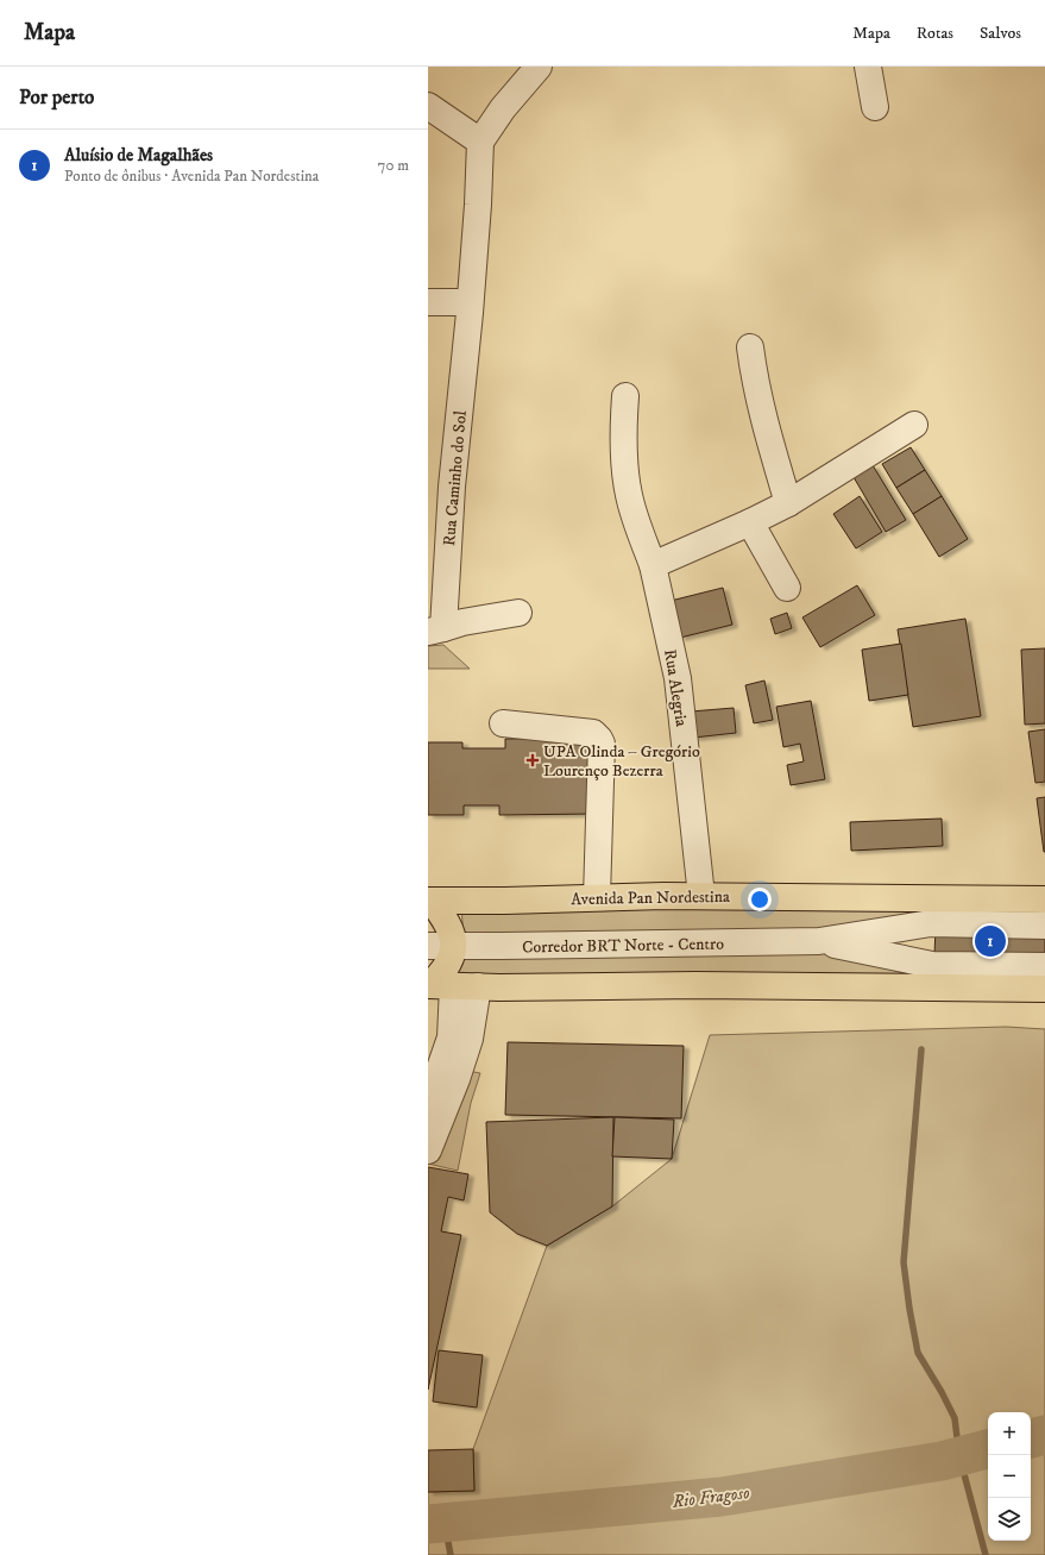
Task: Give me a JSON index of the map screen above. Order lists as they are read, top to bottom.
{
  "streets": {
    "highway": ["Avenida Pan Nordestina"],
    "street": ["Rua Caminho do Sol", "Rua Alegria", "Corredor BRT Norte - Centro"]
  },
  "crossings": [
    ["Rua Alegria", "Avenida Pan Nordestina"]
  ],
  "water": ["Rio Fragoso"],
  "places": {
    "health": ["UPA Olinda – Gregório Lourenço Bezerra"]
  },
  "page": {
    "header": "Mapa",
    "nav": ["Mapa", "Rotas", "Salvos"],
    "heading": "Por perto",
    "list": [
      {
        "mark": "1",
        "name": "Aluísio de Magalhães",
        "note": "Ponto de ônibus · Avenida Pan Nordestina",
        "value": "70 m"
      }
    ],
    "pins": "1",
    "map_buttons": ["+", "−"]
  }
}
